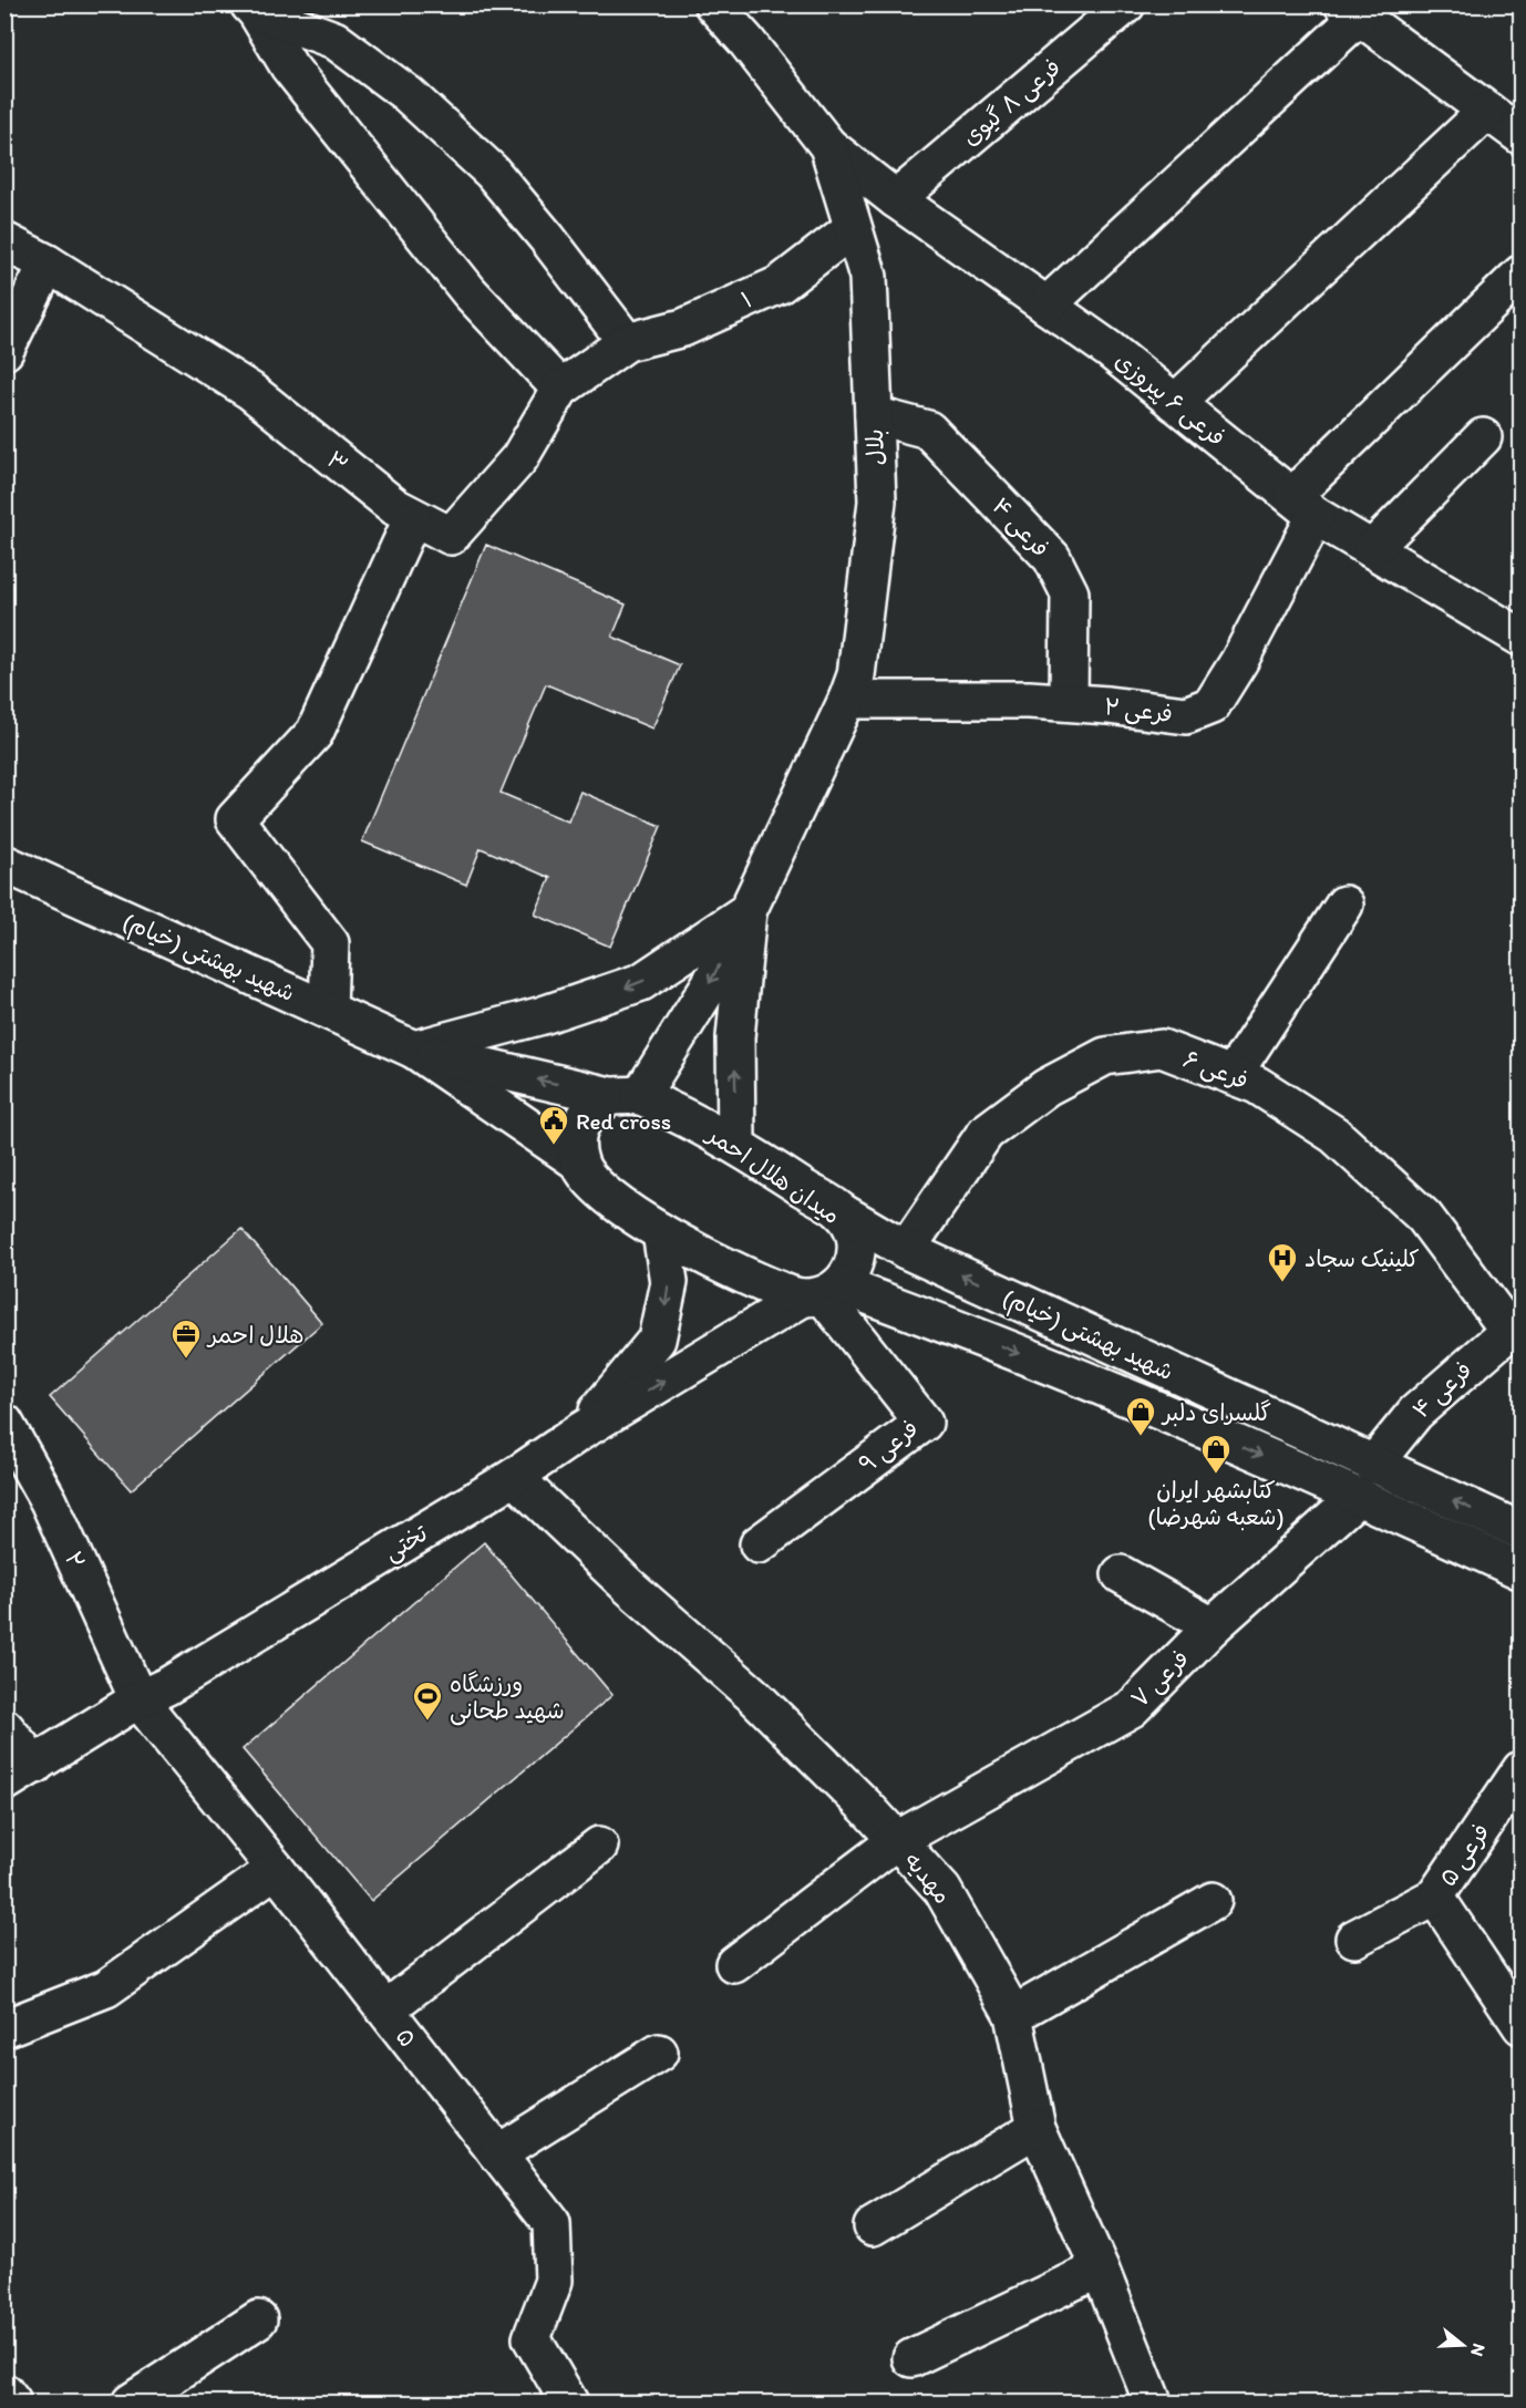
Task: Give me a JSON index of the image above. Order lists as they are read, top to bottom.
{
  "streets": {
    "street": [
      "فرعی ۸ گیوی",
      "۱",
      "فرعی ۶ پیروزی",
      "بلال",
      "۳",
      "فرعی ۴",
      "فرعی ۲",
      "شهید بهشتی (خیام)",
      "فرعی ۶",
      "میدان هلال احمر",
      "فرعی ۹",
      "تختی",
      "۲",
      "فرعی ۷",
      "فرعی ۵",
      "مهدیه",
      "۵"
    ]
  },
  "crossings": [
    ["فرعی ۸ گیوی", "فرعی ۶ پیروزی"],
    ["۱", "بلال"],
    ["۱", "۳"],
    ["فرعی ۶ پیروزی", "بلال"],
    ["فرعی ۶ پیروزی", "فرعی ۲"],
    ["بلال", "فرعی ۴"],
    ["بلال", "فرعی ۲"],
    ["بلال", "شهید بهشتی (خیام)"],
    ["بلال", "میدان هلال احمر"],
    ["فرعی ۴", "فرعی ۲"],
    ["فرعی ۴", "شهید بهشتی (خیام)"],
    ["فرعی ۴", "فرعی ۶"],
    ["فرعی ۴", "فرعی ۷"],
    ["شهید بهشتی (خیام)", "فرعی ۶"],
    ["شهید بهشتی (خیام)", "میدان هلال احمر"],
    ["شهید بهشتی (خیام)", "فرعی ۹"],
    ["شهید بهشتی (خیام)", "تختی"],
    ["شهید بهشتی (خیام)", "فرعی ۷"],
    ["میدان هلال احمر", "فرعی ۹"],
    ["میدان هلال احمر", "تختی"],
    ["فرعی ۹", "تختی"],
    ["تختی", "۲"],
    ["تختی", "مهدیه"],
    ["تختی", "۵"],
    ["۲", "۵"],
    ["فرعی ۷", "مهدیه"]
  ],
  "places": {
    "public building": ["Red cross"],
    "hospital": ["کلینیک سجاد"],
    "office": ["هلال احمر"],
    "shop": ["گلسرای دلبر", "کتابشهر ایران (شعبه شهرضا)"],
    "sports": ["ورزشگاه شهید طحانی"]
  },
  "north": "right"
}
